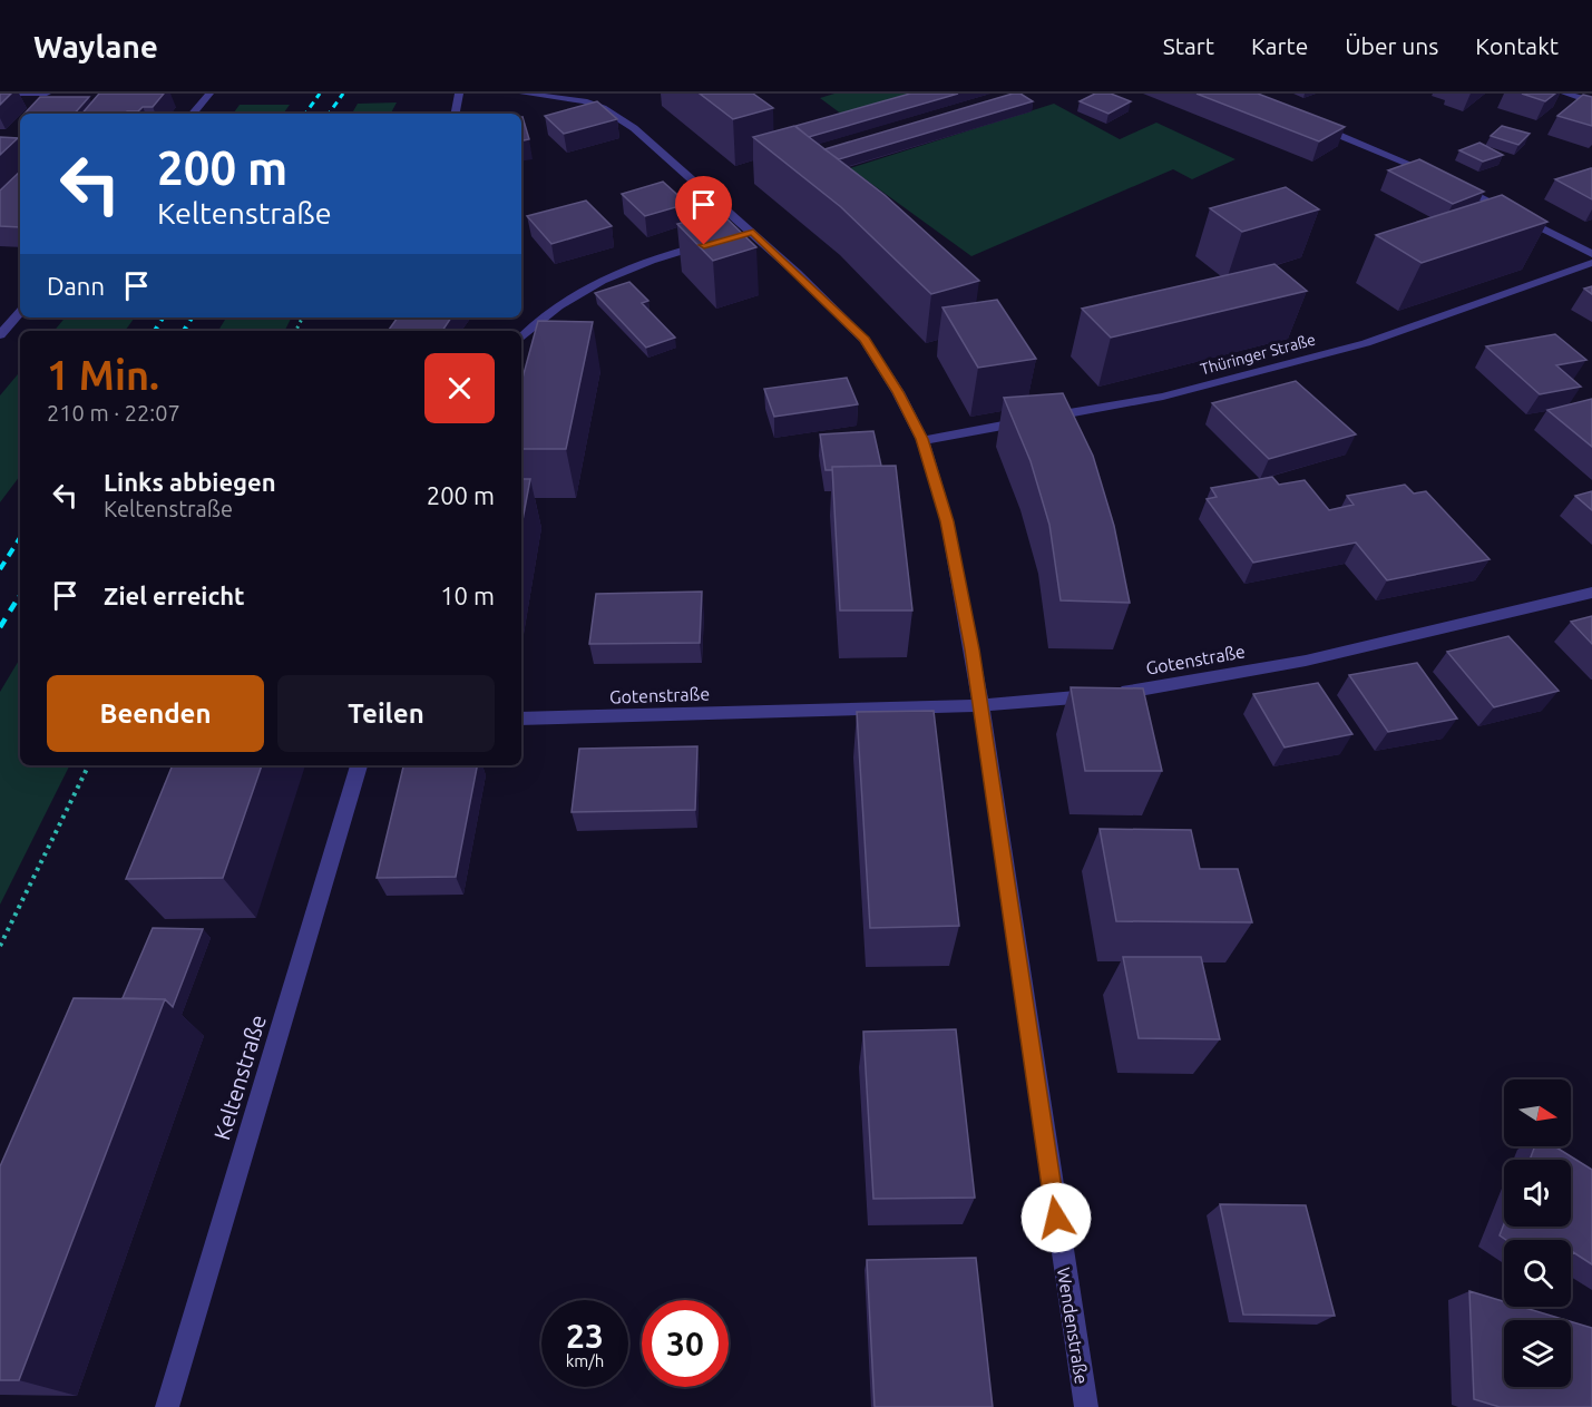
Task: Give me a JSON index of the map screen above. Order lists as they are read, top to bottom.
{
  "streets": {
    "street": [
      "Thüringer Straße",
      "Gotenstraße",
      "Keltenstraße",
      "Wendenstraße"
    ]
  },
  "crossings": [
    ["Thüringer Straße", "Wendenstraße"],
    ["Gotenstraße", "Wendenstraße"]
  ],
  "north": "right",
  "page": {
    "header": "Waylane",
    "nav": [
      "Start",
      "Karte",
      "Über uns",
      "Kontakt"
    ],
    "turn": ["200 m", "Keltenstraße"],
    "then": "Dann",
    "heading": ["1 Min.", "210 m · 22:07"],
    "list": [
      {
        "name": "Links abbiegen",
        "note": "Keltenstraße",
        "value": "200 m"
      },
      {
        "name": "Ziel erreicht",
        "value": "10 m"
      }
    ],
    "buttons": ["Beenden", "Teilen"],
    "speed": "23 km/h",
    "limit": "30"
  }
}
